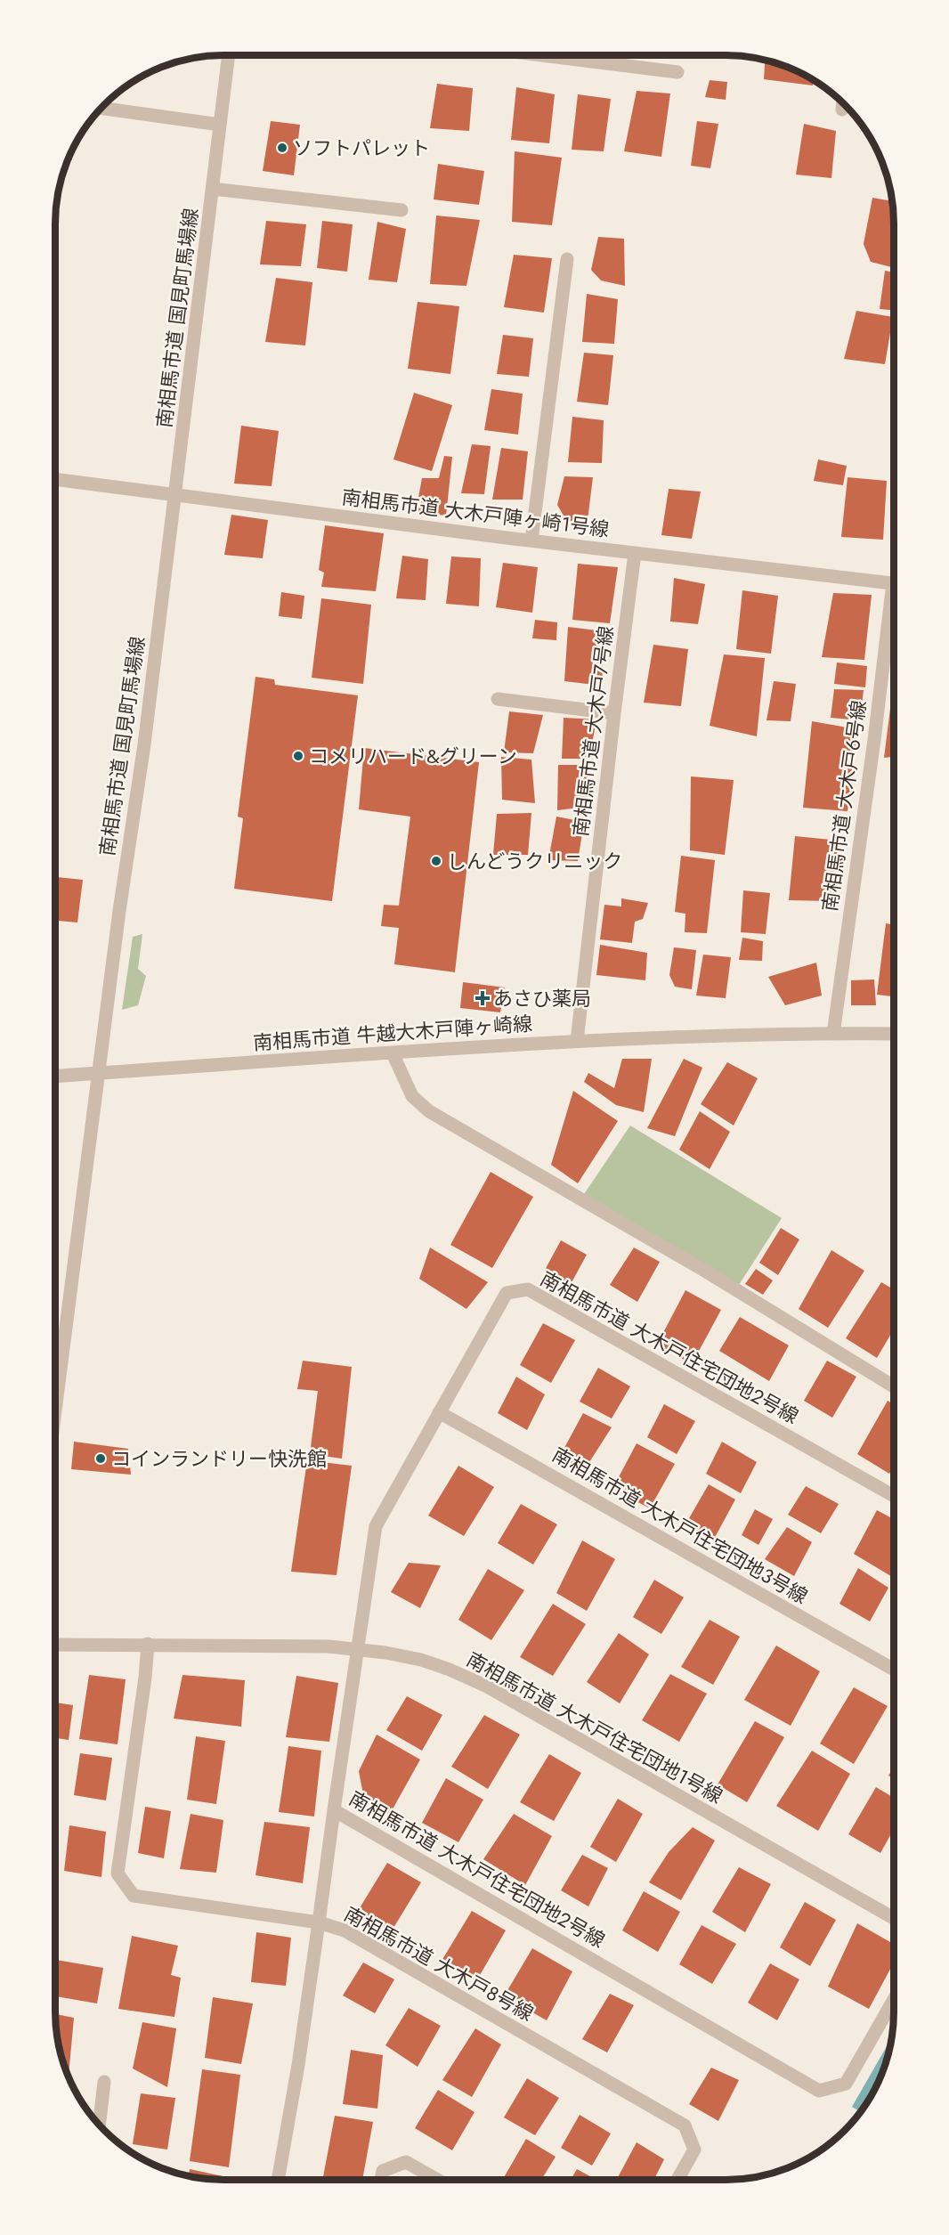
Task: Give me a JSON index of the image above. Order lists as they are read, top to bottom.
{
  "streets": {
    "street": [
      "南相馬市道 国見町馬場線",
      "南相馬市道 大木戸陣ヶ崎1号線",
      "南相馬市道 大木戸7号線",
      "南相馬市道 大木戸6号線",
      "南相馬市道 牛越大木戸陣ヶ崎線",
      "南相馬市道 大木戸住宅団地2号線",
      "南相馬市道 大木戸住宅団地3号線",
      "南相馬市道 大木戸住宅団地1号線",
      "南相馬市道 大木戸8号線"
    ]
  },
  "crossings": [
    ["南相馬市道 国見町馬場線", "南相馬市道 大木戸陣ヶ崎1号線"],
    ["南相馬市道 国見町馬場線", "南相馬市道 牛越大木戸陣ヶ崎線"],
    ["南相馬市道 大木戸陣ヶ崎1号線", "南相馬市道 大木戸7号線"],
    ["南相馬市道 大木戸7号線", "南相馬市道 牛越大木戸陣ヶ崎線"],
    ["南相馬市道 大木戸6号線", "南相馬市道 牛越大木戸陣ヶ崎線"],
    ["南相馬市道 大木戸住宅団地2号線", "南相馬市道 大木戸住宅団地3号線"],
    ["南相馬市道 大木戸住宅団地2号線", "南相馬市道 大木戸住宅団地1号線"]
  ],
  "places": {
    "other": [
      "ソフトパレット",
      "コメリハード&グリーン",
      "しんどうクリニック",
      "コインランドリー快洗館"
    ],
    "health": ["あさひ薬局"]
  }
}
